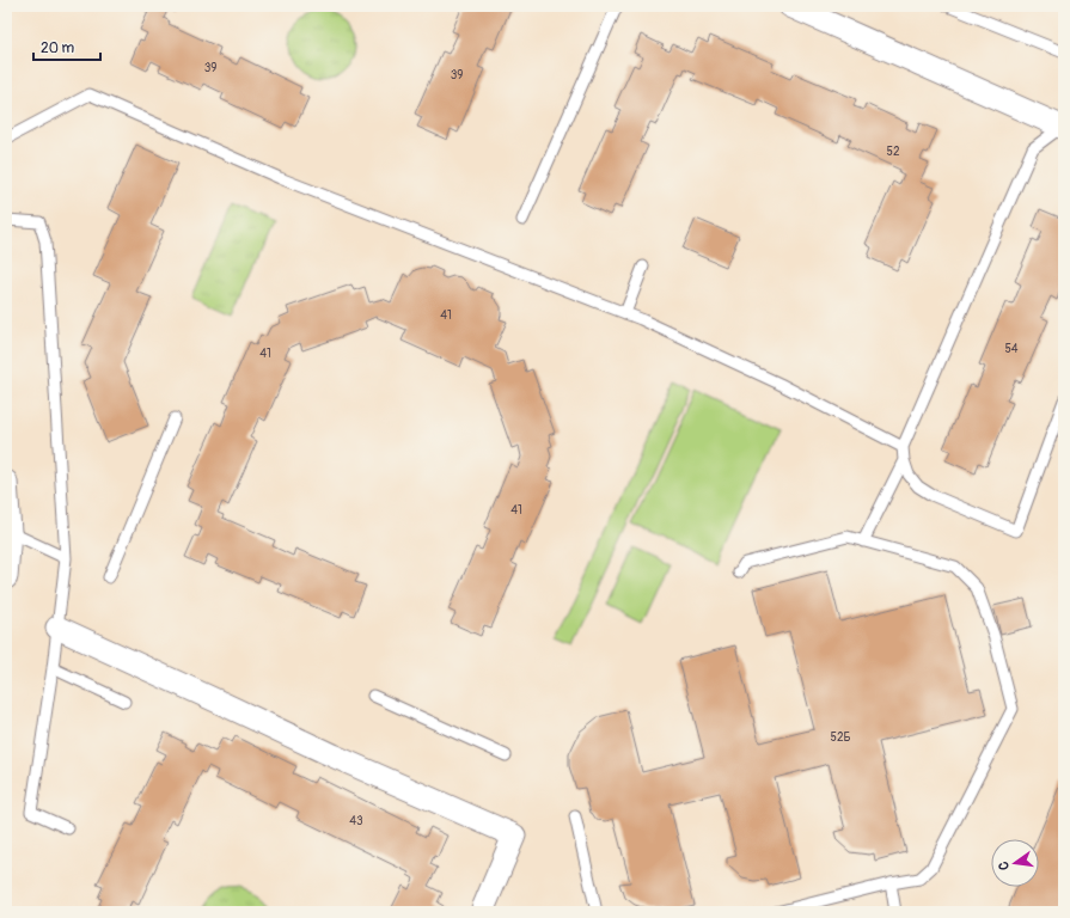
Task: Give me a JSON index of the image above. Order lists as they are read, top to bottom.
{
  "house_numbers": [
    "39",
    "39",
    "52",
    "41",
    "54",
    "41",
    "41",
    "52Б",
    "43"
  ],
  "scale_bar": "20 m",
  "north": "left"
}
